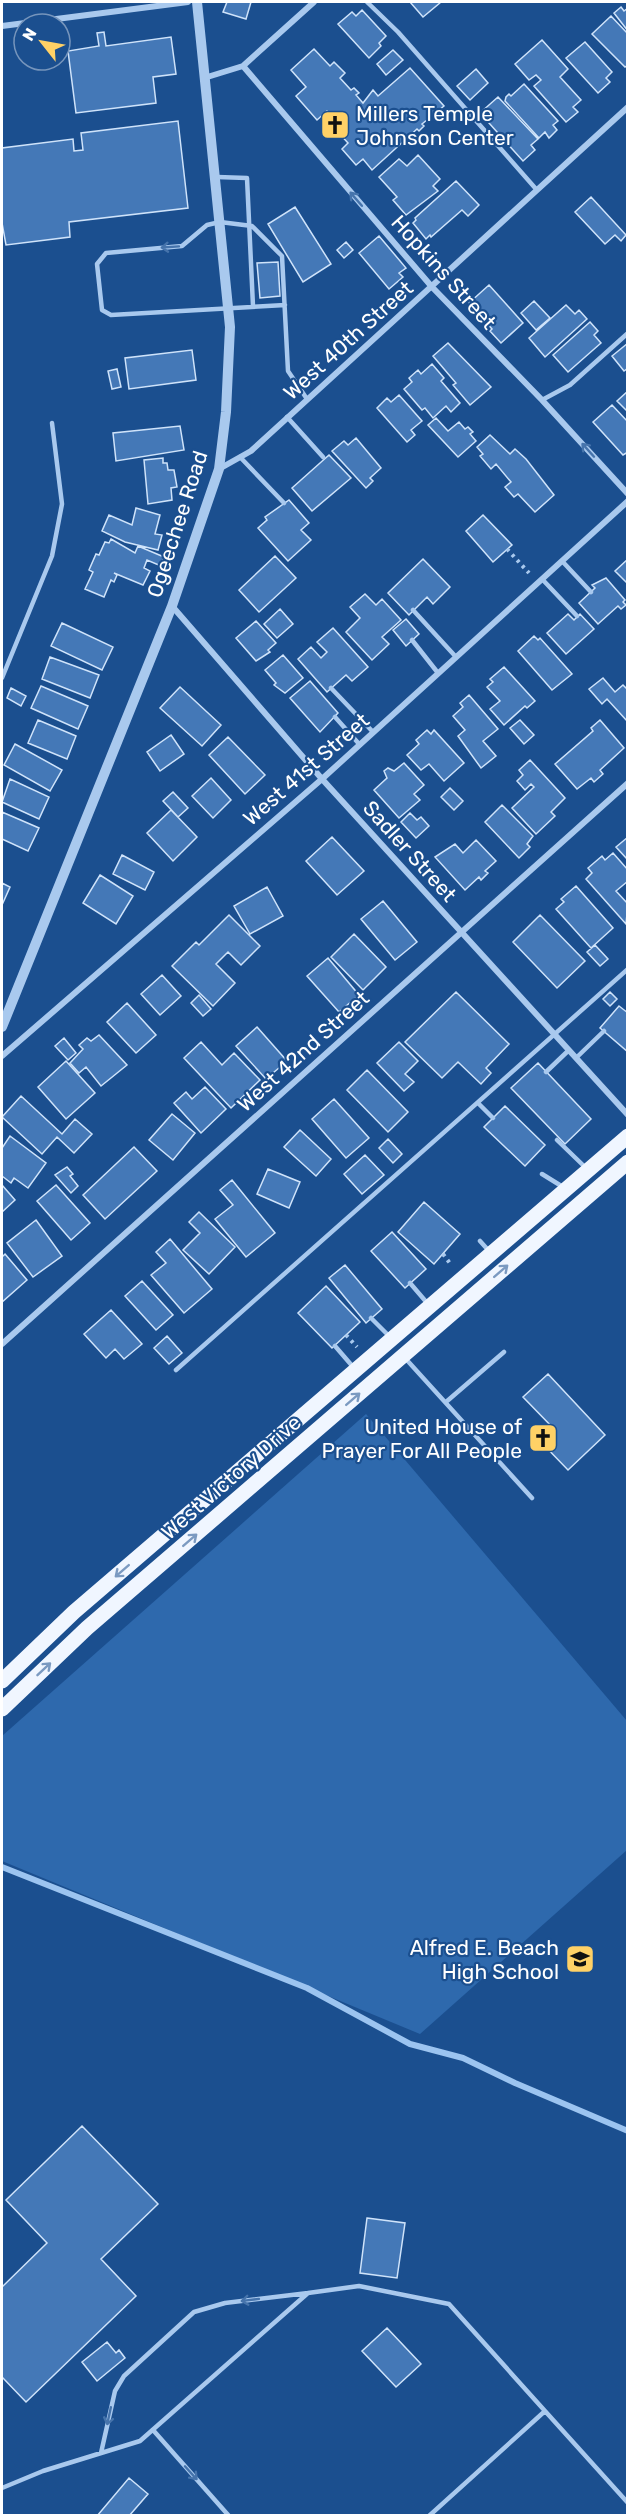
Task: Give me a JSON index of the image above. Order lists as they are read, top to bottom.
{
  "streets": {
    "main road": ["West Victory Drive"],
    "street": [
      "Hopkins Street",
      "West 40th Street",
      "Ogeechee Road",
      "West 41st Street",
      "Sadler Street",
      "West 42nd Street"
    ]
  },
  "crossings": [
    ["Hopkins Street", "West 40th Street"],
    ["West 40th Street", "Ogeechee Road"],
    ["Ogeechee Road", "Sadler Street"],
    ["West 41st Street", "Sadler Street"],
    ["Sadler Street", "West 42nd Street"]
  ],
  "one_way": ["Hopkins Street"],
  "places": {
    "church": ["Millers Temple Johnson Center", "United House of Prayer For All People"],
    "school or university": ["Alfred E. Beach High School"]
  },
  "north": "top left"
}
